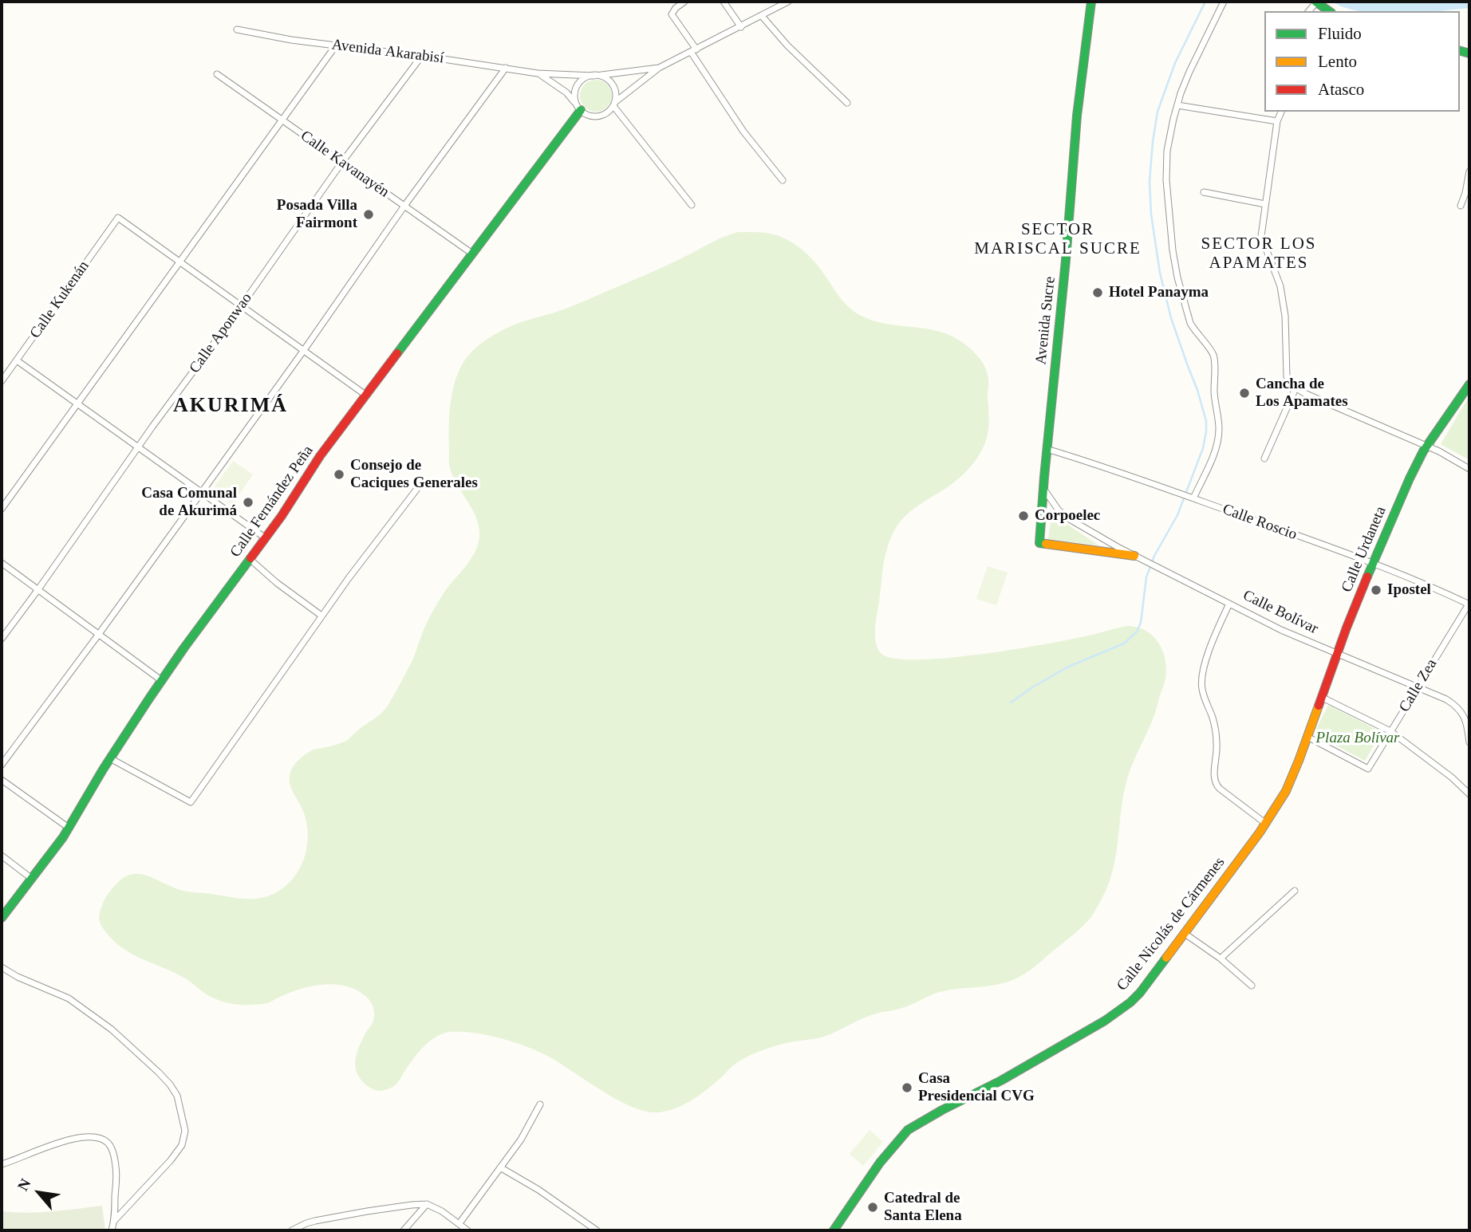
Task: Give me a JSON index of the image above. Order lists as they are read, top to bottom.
{
  "streets": {
    "main road": [
      "Avenida Sucre",
      "Calle Fernández Peña",
      "Calle Urdaneta",
      "Calle Bolívar",
      "Calle Nicolás de Cármenes"
    ],
    "street": [
      "Avenida Akarabisí",
      "Calle Kavanayén",
      "Calle Kukenán",
      "Calle Aponwao",
      "Calle Roscio",
      "Calle Zea"
    ]
  },
  "crossings": [
    ["Avenida Akarabisí", "Calle Aponwao"],
    ["Avenida Akarabisí", "Calle Fernández Peña"],
    ["Calle Kavanayén", "Calle Aponwao"],
    ["Calle Kavanayén", "Calle Fernández Peña"],
    ["Avenida Sucre", "Calle Roscio"],
    ["Avenida Sucre", "Calle Bolívar"],
    ["Calle Roscio", "Calle Urdaneta"],
    ["Calle Roscio", "Calle Zea"],
    ["Calle Urdaneta", "Calle Bolívar"],
    ["Calle Urdaneta", "Calle Zea"],
    ["Calle Urdaneta", "Calle Nicolás de Cármenes"],
    ["Calle Bolívar", "Calle Zea"],
    ["Calle Zea", "Calle Nicolás de Cármenes"]
  ],
  "districts": ["SECTOR MARISCAL SUCRE", "SECTOR LOS APAMATES", "AKURIMÁ"],
  "parks": ["Plaza Bolívar"],
  "places": [
    "Posada Villa Fairmont",
    "Hotel Panayma",
    "Cancha de Los Apamates",
    "Consejo de Caciques Generales",
    "Casa Comunal de Akurimá",
    "Corpoelec",
    "Ipostel",
    "Casa Presidencial CVG",
    "Catedral de Santa Elena"
  ],
  "legend": ["Fluido", "Lento", "Atasco"],
  "north": "top left"
}
